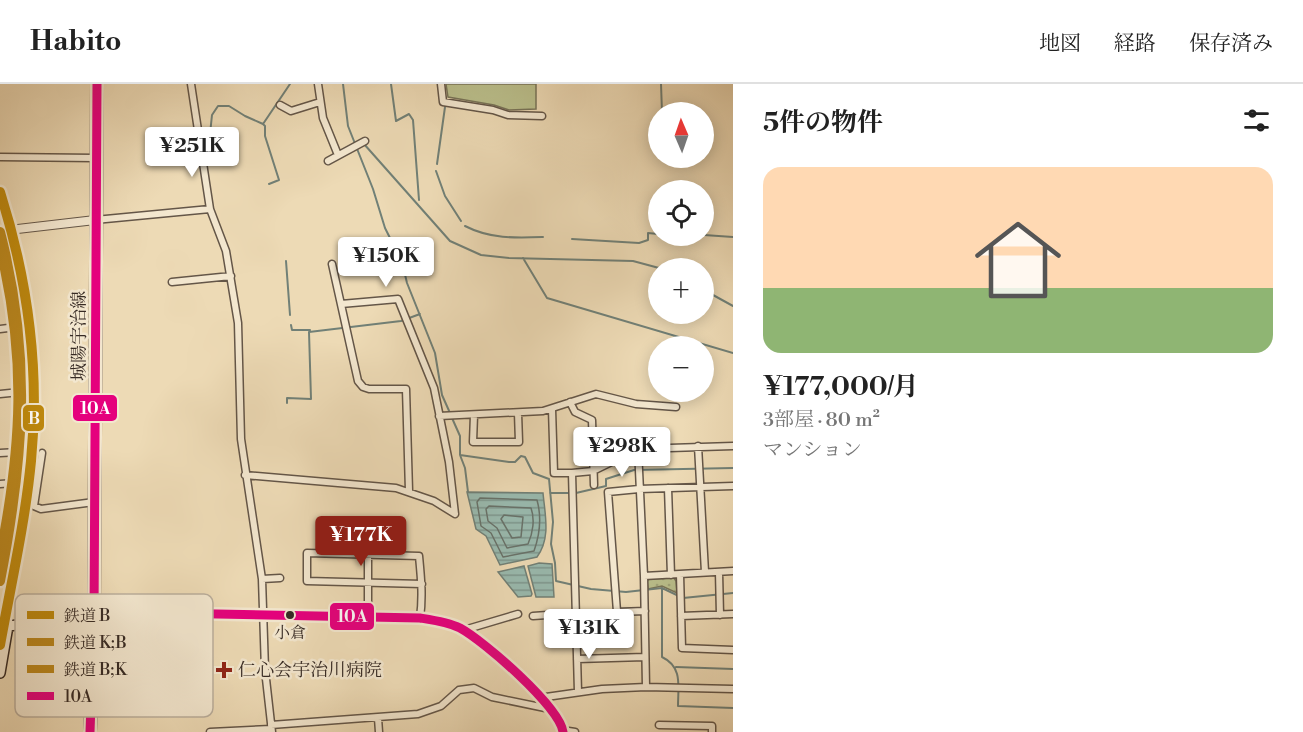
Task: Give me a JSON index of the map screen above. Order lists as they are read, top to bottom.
{
  "streets": {
    "main road": ["城陽宇治線"]
  },
  "places": {
    "other": ["小倉"],
    "health": ["仁心会宇治川病院"]
  },
  "lines": [
    "transit line 10A",
    "rail line B",
    "rail line K;B",
    "rail line B;K"
  ],
  "legend": [
    "鉄道 B",
    "鉄道 K;B",
    "鉄道 B;K",
    "10A"
  ],
  "north": "top",
  "page": {
    "header": "Habito",
    "nav": ["地図", "経路", "保存済み"],
    "heading": "5件の物件",
    "map_buttons": ["+", "−"],
    "price": [
      "¥251K",
      "¥150K",
      "¥298K",
      "¥177K",
      "¥131K"
    ],
    "list": [
      {
        "name": "¥177,000/月",
        "note": "3部屋 · 80 m² · マンション"
      }
    ]
  }
}
